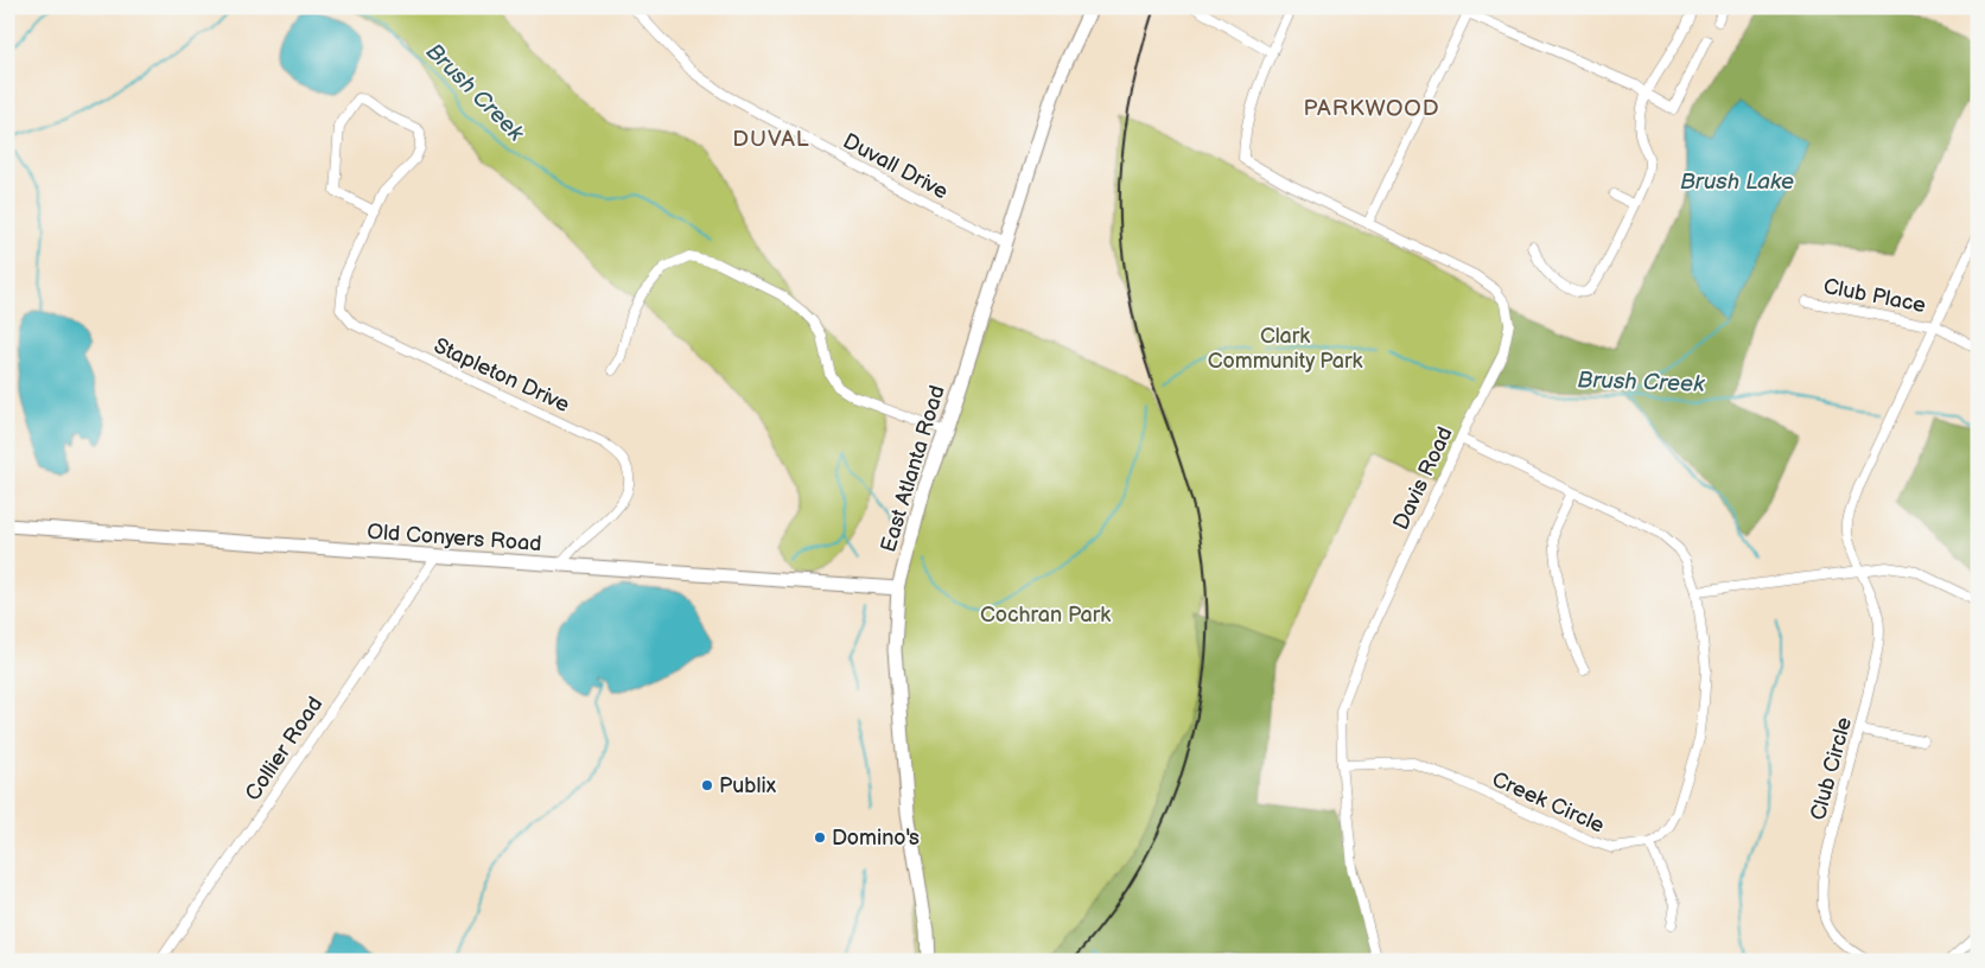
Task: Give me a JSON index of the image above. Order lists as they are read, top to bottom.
{
  "streets": {
    "street": [
      "Duvall Drive",
      "Club Place",
      "Stapleton Drive",
      "East Atlanta Road",
      "Davis Road",
      "Old Conyers Road",
      "Collier Road",
      "Club Circle",
      "Creek Circle"
    ]
  },
  "crossings": [
    ["Duvall Drive", "East Atlanta Road"],
    ["Club Place", "Club Circle"],
    ["Stapleton Drive", "Old Conyers Road"],
    ["East Atlanta Road", "Old Conyers Road"],
    ["Davis Road", "Creek Circle"],
    ["Old Conyers Road", "Collier Road"]
  ],
  "districts": ["PARKWOOD", "DUVAL"],
  "water": ["Brush Creek", "Brush Lake"],
  "parks": ["Clark Community Park", "Cochran Park"],
  "places": ["Publix", "Domino's"]
}
